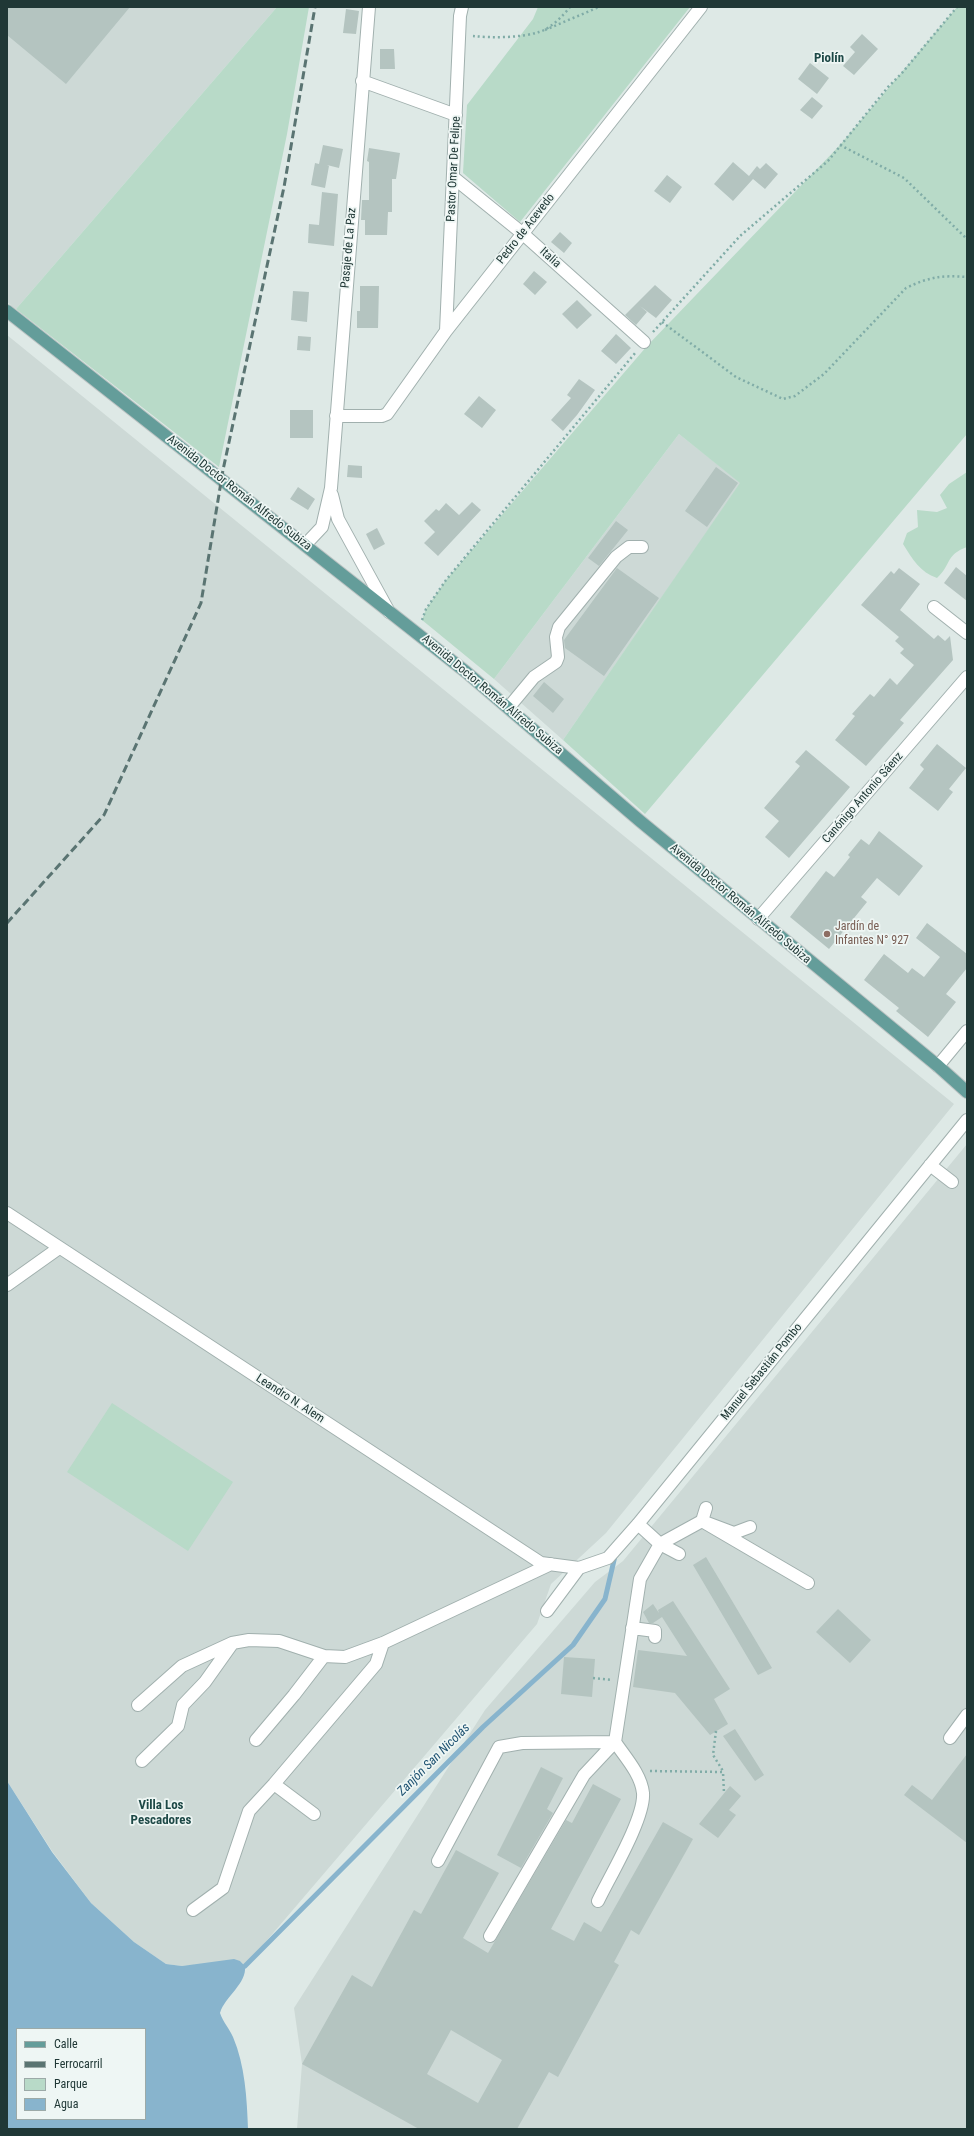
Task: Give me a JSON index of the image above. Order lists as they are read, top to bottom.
{
  "streets": {
    "main road": ["Avenida Doctor Román Alfredo Subiza"],
    "street": [
      "Pastor Omar De Felipe",
      "Pedro de Acevedo",
      "Pasaje de La Paz",
      "Italia",
      "Canónigo Antonio Sáenz",
      "Manuel Sebastián Pombo",
      "Leandro N. Alem"
    ]
  },
  "crossings": [
    ["Pastor Omar De Felipe", "Pedro de Acevedo"],
    ["Pastor Omar De Felipe", "Italia"],
    ["Pedro de Acevedo", "Pasaje de La Paz"],
    ["Pedro de Acevedo", "Italia"],
    ["Pasaje de La Paz", "Avenida Doctor Román Alfredo Subiza"],
    ["Avenida Doctor Román Alfredo Subiza", "Canónigo Antonio Sáenz"],
    ["Manuel Sebastián Pombo", "Leandro N. Alem"]
  ],
  "districts": ["Piolín", "Villa Los Pescadores"],
  "water": ["Zanjón San Nicolás"],
  "places": ["Jardín de Infantes N° 927"],
  "legend": [
    "Calle",
    "Ferrocarril",
    "Parque",
    "Agua"
  ]
}
